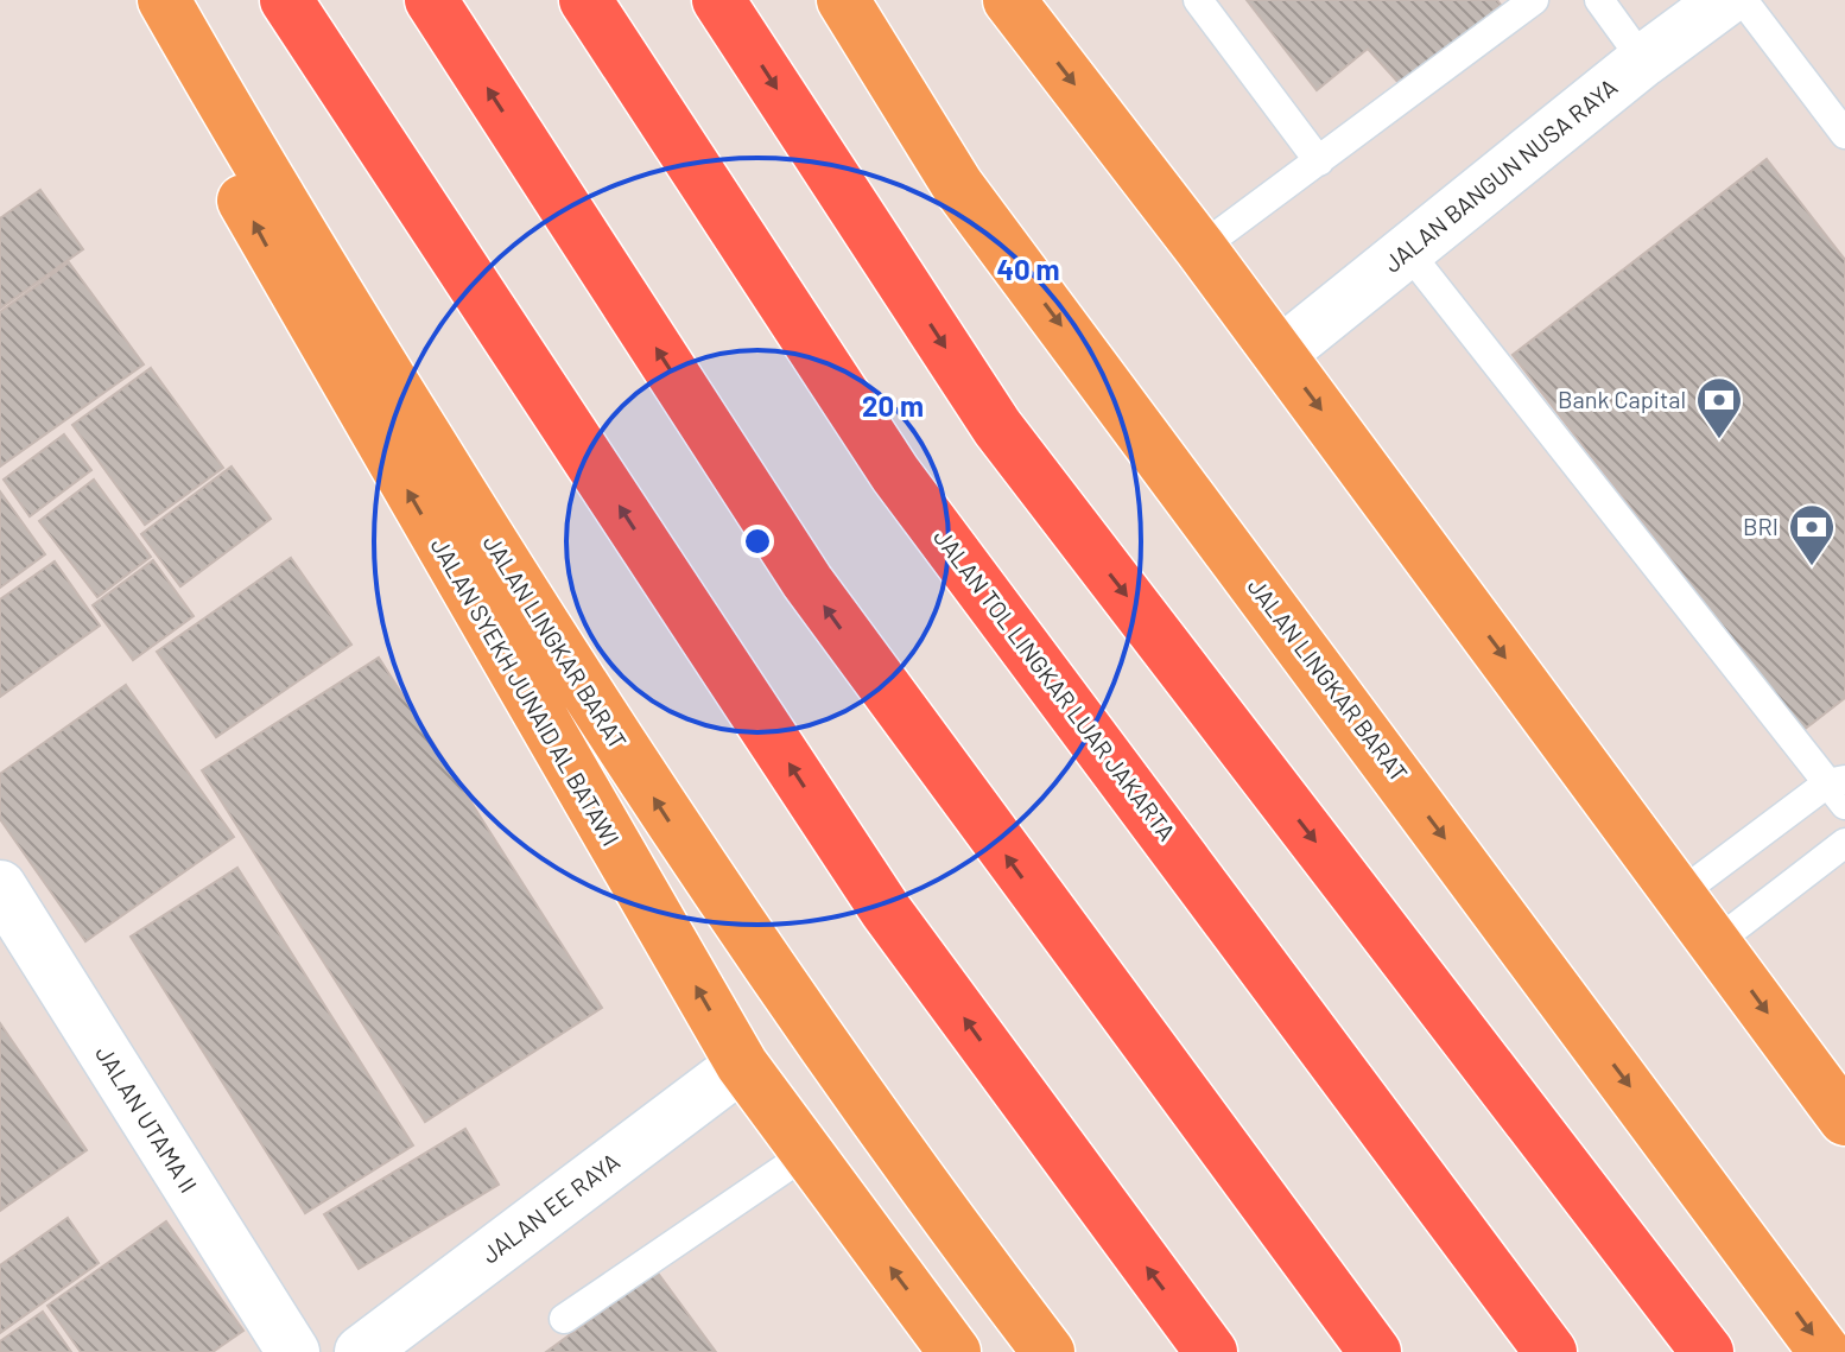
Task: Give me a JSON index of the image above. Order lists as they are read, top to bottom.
{
  "streets": {
    "highway": ["JALAN TOL LINGKAR LUAR JAKARTA"],
    "main road": ["JALAN LINGKAR BARAT", "JALAN SYEKH JUNAID AL BATAWI"],
    "street": ["JALAN BANGUN NUSA RAYA", "JALAN UTAMA II", "JALAN EE RAYA"]
  },
  "crossings": [
    ["JALAN SYEKH JUNAID AL BATAWI", "JALAN EE RAYA"]
  ],
  "one_way": ["JALAN SYEKH JUNAID AL BATAWI"],
  "places": {
    "bank": ["Bank Capital", "BRI"]
  },
  "rings": ["40 m", "20 m"]
}
